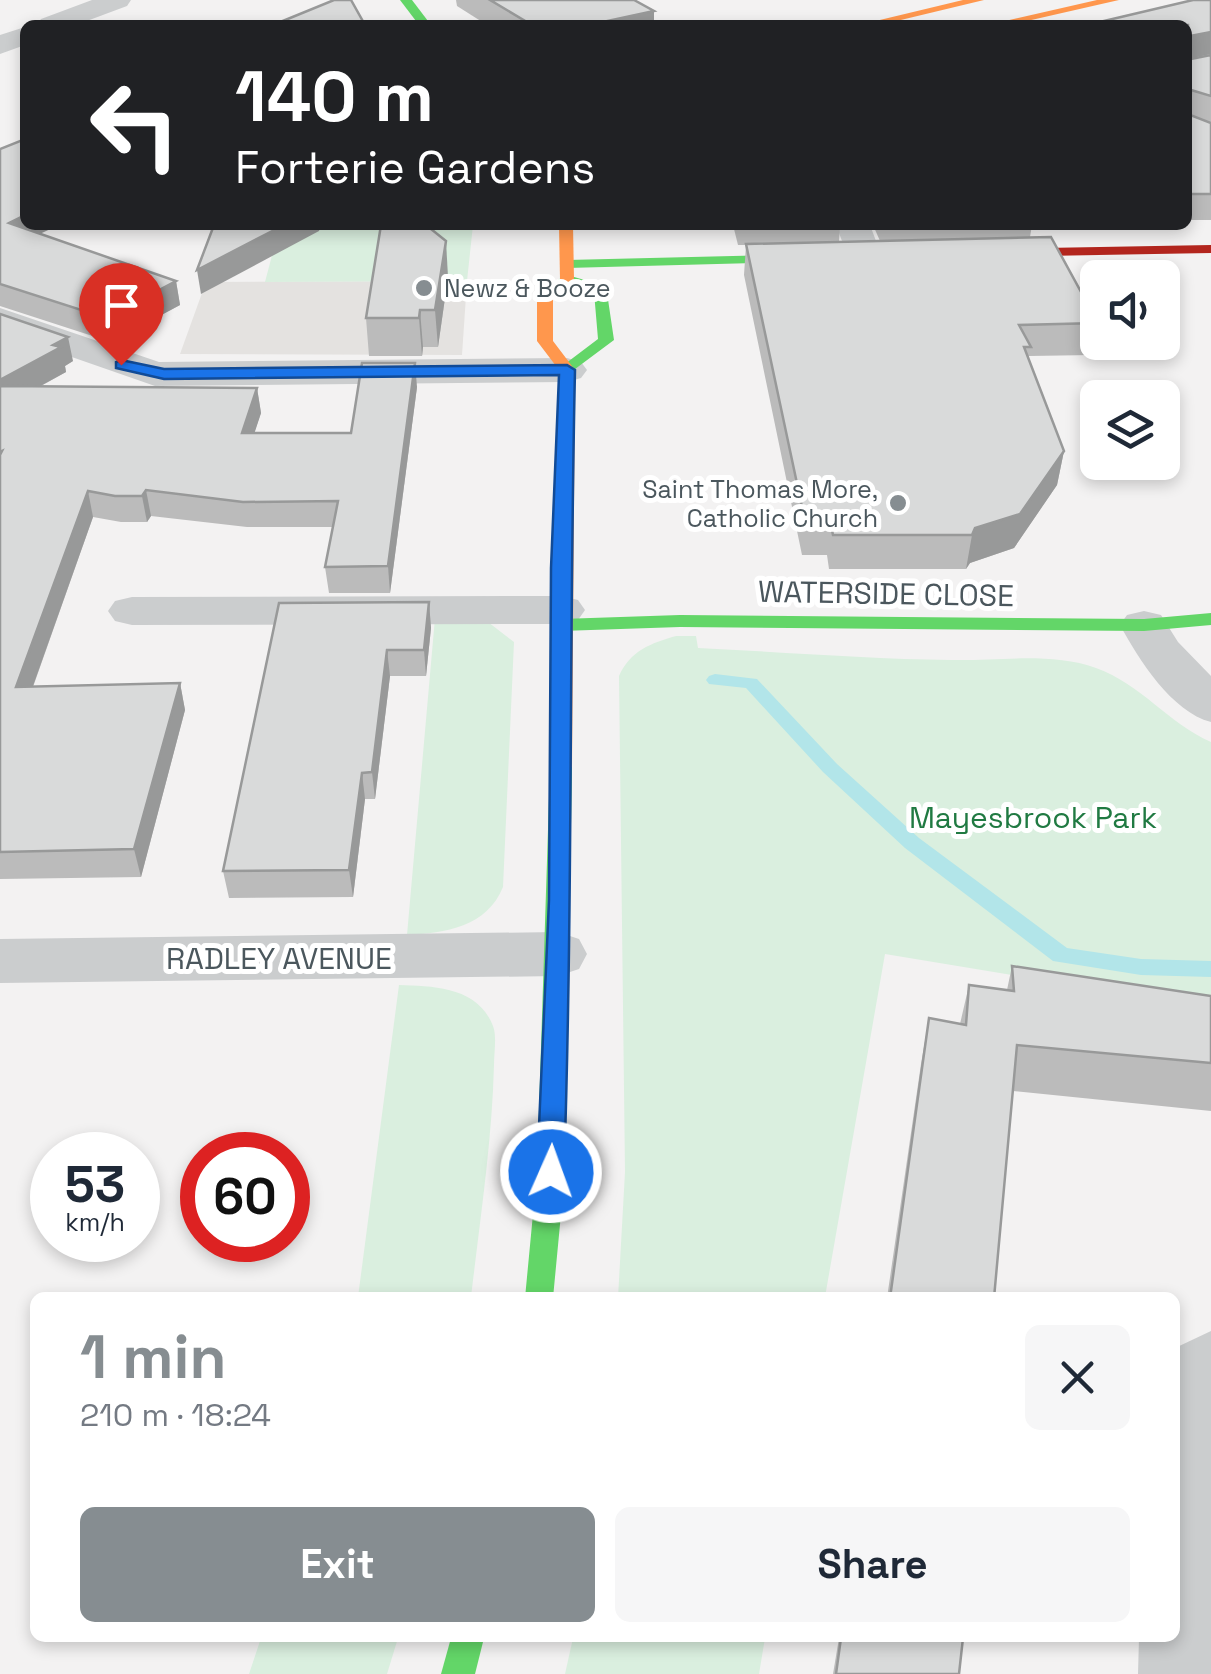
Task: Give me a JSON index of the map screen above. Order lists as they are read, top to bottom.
{
  "streets": {
    "main road": ["WATERSIDE CLOSE"],
    "street": ["RADLEY AVENUE"]
  },
  "parks": ["Mayesbrook Park"],
  "places": ["Newz & Booze", "Saint Thomas More, Catholic Church"],
  "page": {
    "turn": ["140 m", "Forterie Gardens"],
    "speed": "53 km/h",
    "limit": "60",
    "heading": ["1 min", "210 m · 18:24"],
    "buttons": ["Exit", "Share"]
  }
}
